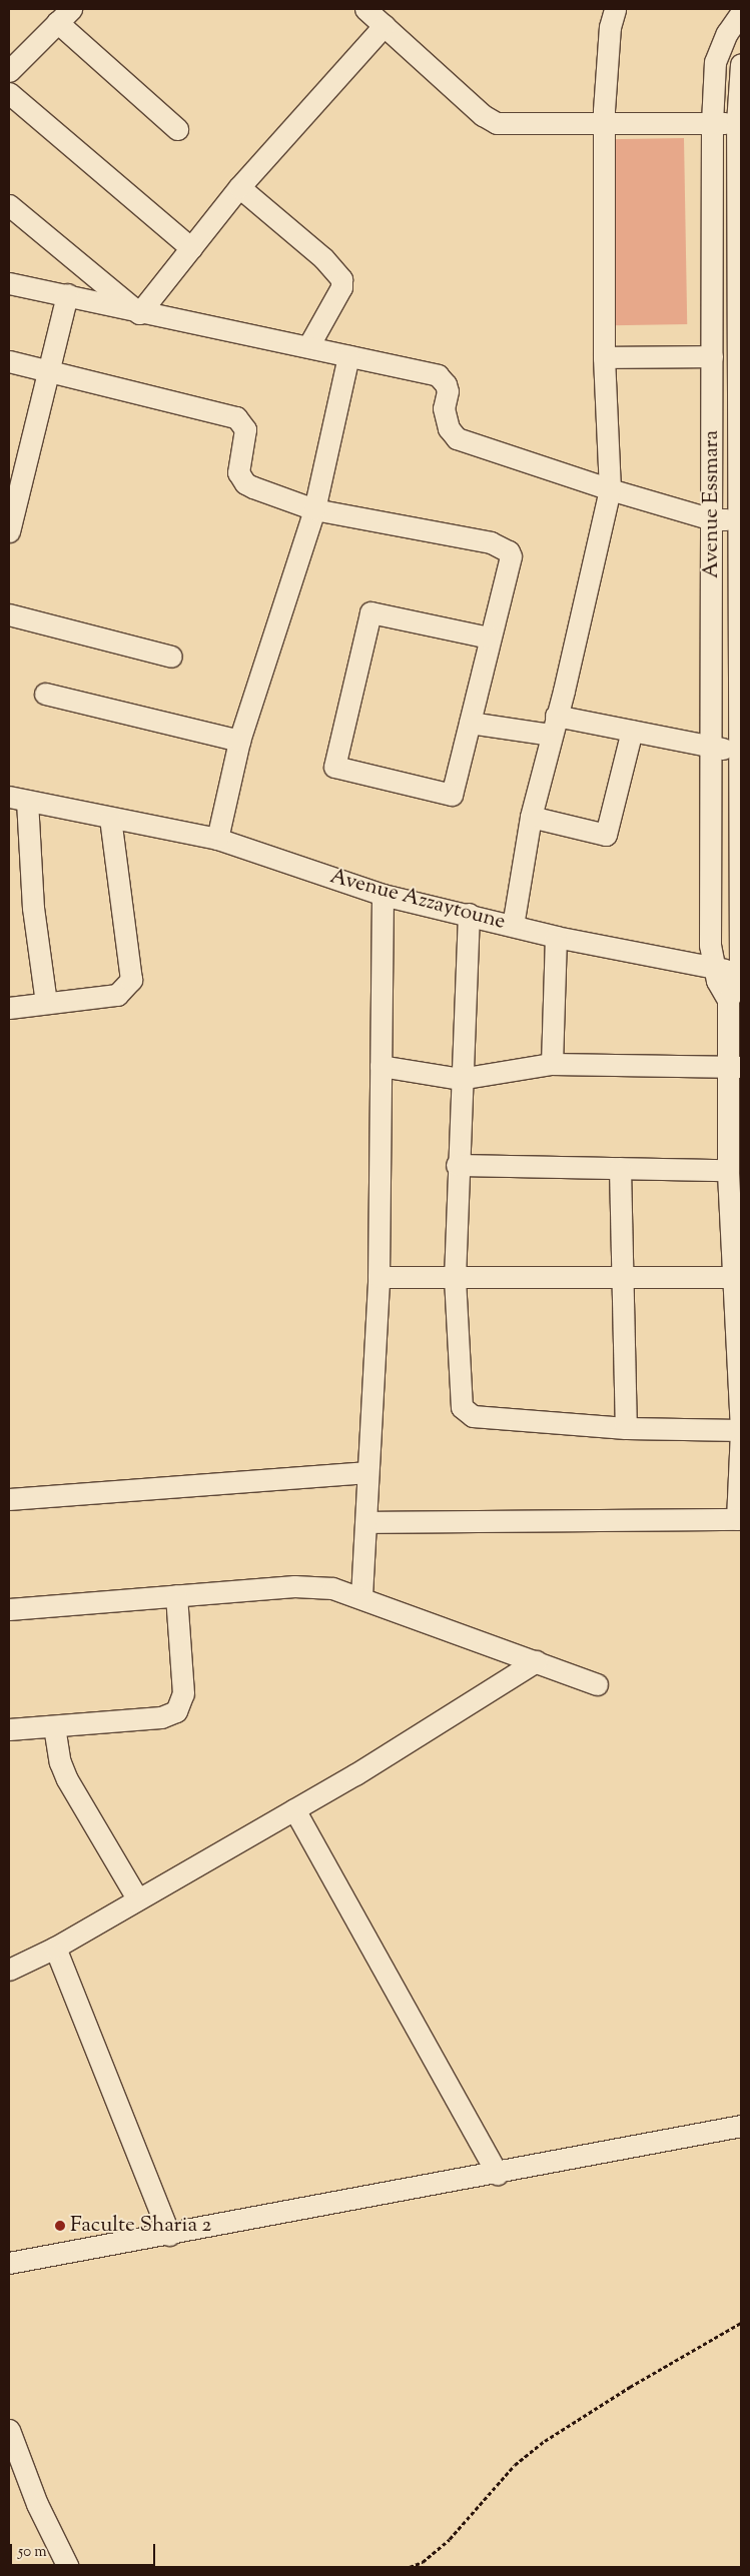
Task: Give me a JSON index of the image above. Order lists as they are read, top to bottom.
{
  "streets": {
    "street": ["Avenue Essmara", "Avenue Azzaytoune"]
  },
  "crossings": [
    ["Avenue Essmara", "Avenue Azzaytoune"]
  ],
  "places": ["Faculte Sharia 2"],
  "scale_bar": "50 m"
}
